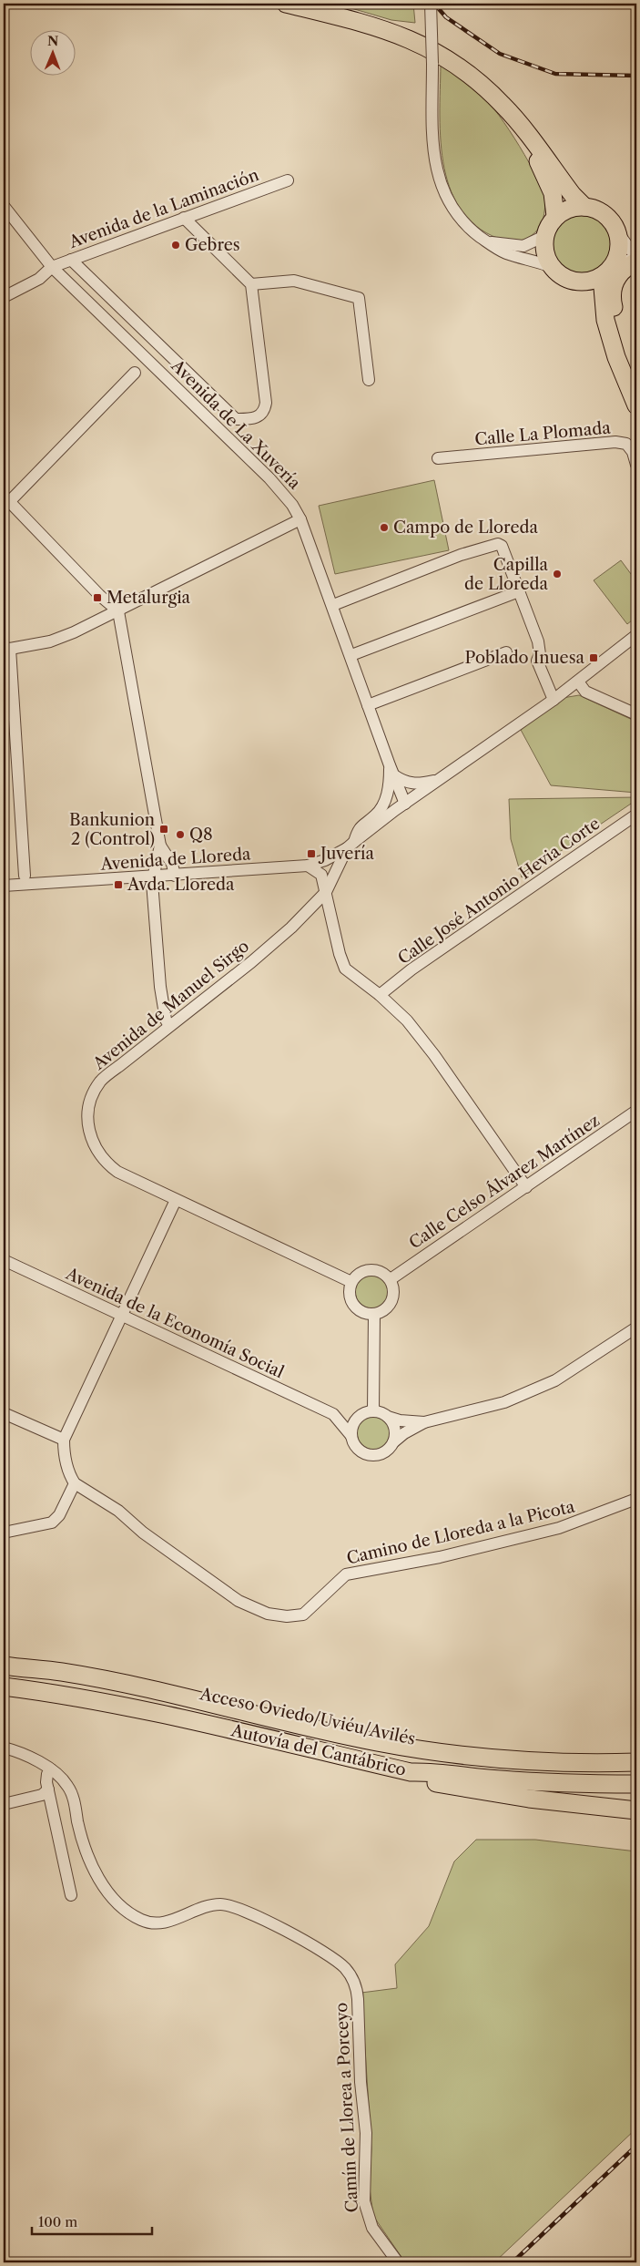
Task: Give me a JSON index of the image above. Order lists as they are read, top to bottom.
{
  "streets": {
    "highway": ["Acceso Oviedo/Uviéu/Avilés", "Autovía del Cantábrico"],
    "street": [
      "Avenida de la Laminación",
      "Avenida de La Xuvería",
      "Calle La Plomada",
      "Avenida de Lloreda",
      "Calle José Antonio Hevia Corte",
      "Avenida de Manuel Sirgo",
      "Calle Celso Álvarez Martínez",
      "Avenida de la Economía Social",
      "Camino de Lloreda a la Picota",
      "Camín de Llorea a Porceyo"
    ]
  },
  "crossings": [
    ["Avenida de la Laminación", "Avenida de La Xuvería"],
    ["Avenida de La Xuvería", "Avenida de Lloreda"],
    ["Avenida de La Xuvería", "Avenida de Manuel Sirgo"],
    ["Avenida de Lloreda", "Avenida de Manuel Sirgo"],
    ["Avenida de Manuel Sirgo", "Calle Celso Álvarez Martínez"],
    ["Acceso Oviedo/Uviéu/Avilés", "Autovía del Cantábrico"]
  ],
  "places": {
    "other": [
      "Gebres",
      "Campo de Lloreda",
      "Capilla de Lloreda",
      "Q8"
    ],
    "transit": [
      "Metalurgia",
      "Poblado Inuesa",
      "Bankunion 2 (Control)",
      "Juvería",
      "Avda. Lloreda"
    ]
  },
  "scale_bar": "100 m",
  "north": "top"
}
